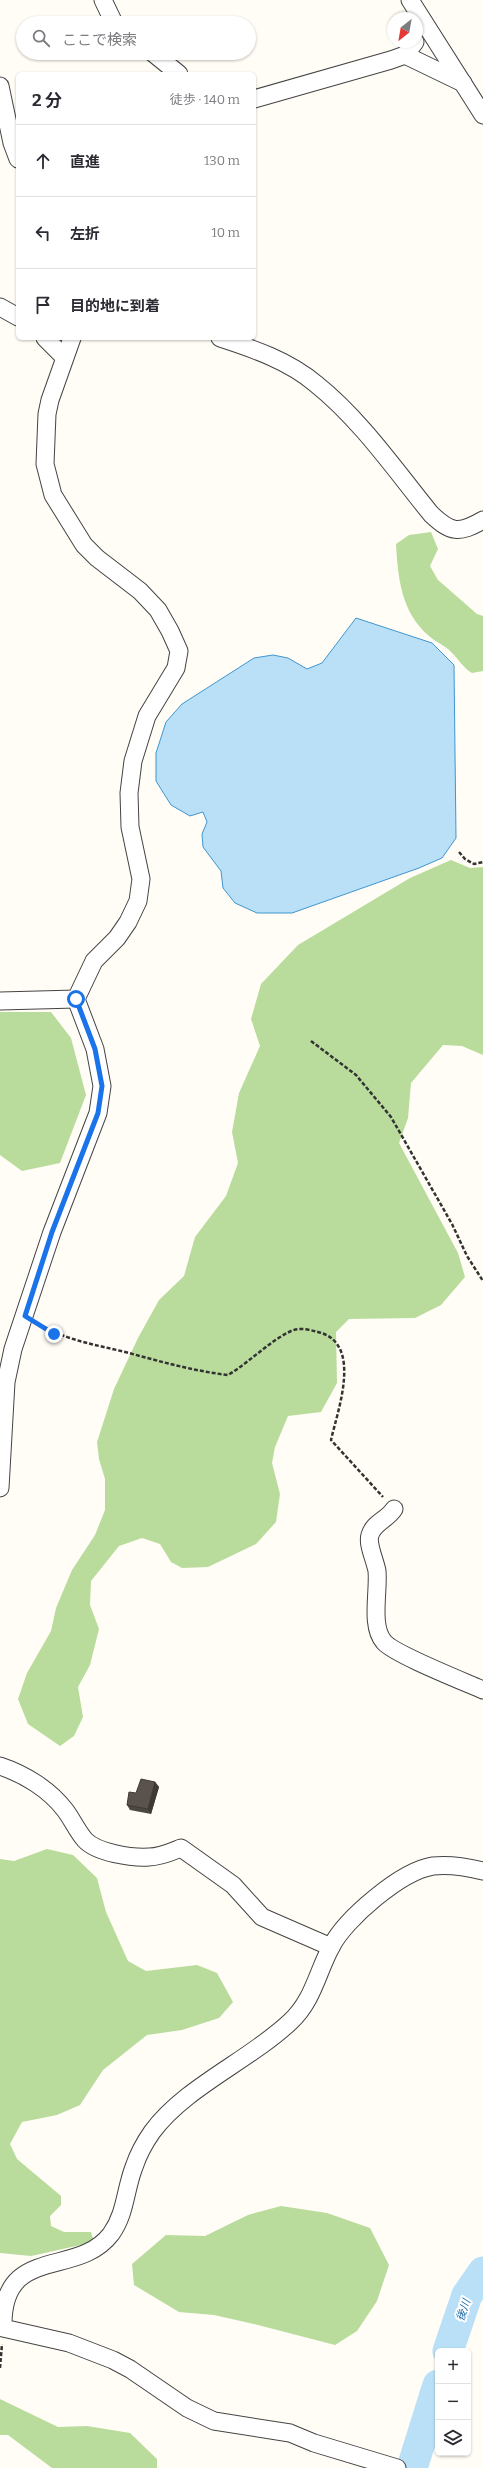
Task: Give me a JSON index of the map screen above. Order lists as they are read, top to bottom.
{
  "water": ["後川"],
  "north": "bottom left",
  "page": {
    "search": "ここで検索",
    "heading": ["2 分", "徒歩 · 140 m"],
    "list": [
      ["直進", "130 m"],
      ["左折", "10 m"],
      "目的地に到着"
    ],
    "map_buttons": ["+", "−"]
  }
}
